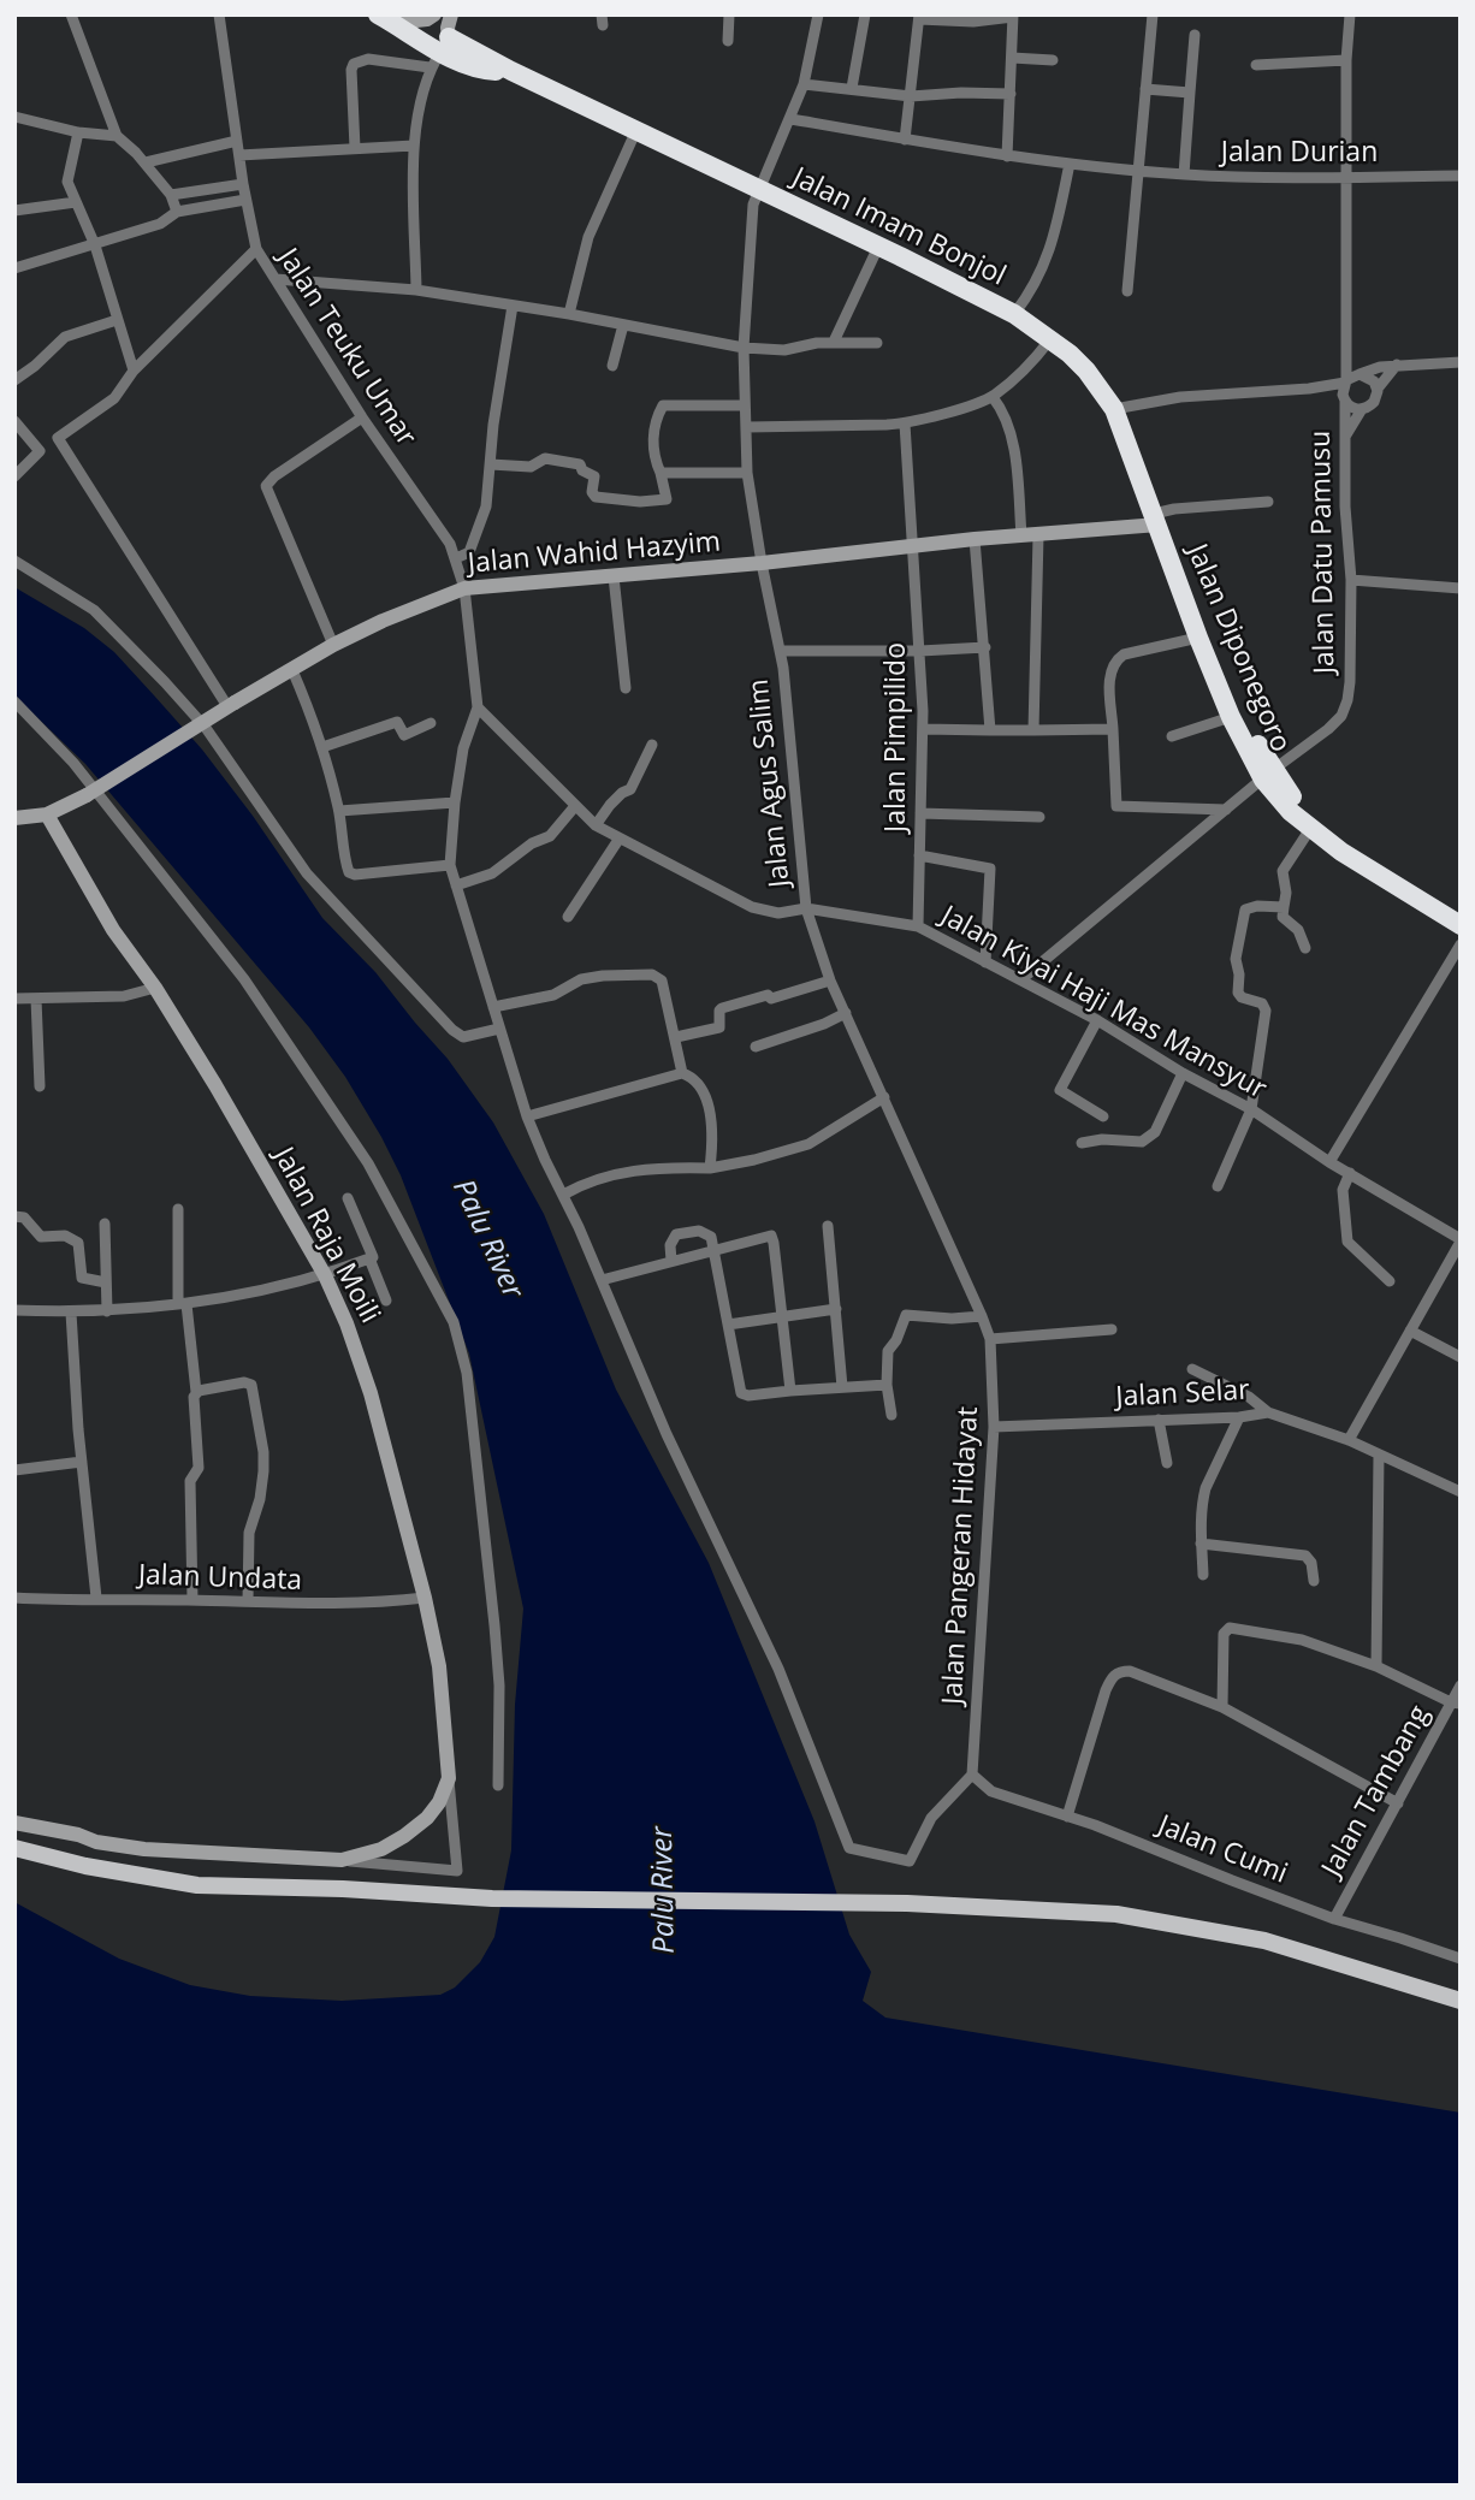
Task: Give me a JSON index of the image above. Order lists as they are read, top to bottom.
{
  "streets": {
    "highway": ["Jalan Imam Bonjol", "Jalan Diponegoro"],
    "street": [
      "Jalan Durian",
      "Jalan Teuku Umar",
      "Jalan Datu Pamusu",
      "Jalan Wahid Hazyim",
      "Jalan Pimpilido",
      "Jalan Agus Salim",
      "Jalan Kiyai Haji Mas Mansyur",
      "Jalan Raja Moili",
      "Jalan Selar",
      "Jalan Pangeran Hidayat",
      "Jalan Undata",
      "Jalan Tambang",
      "Jalan Cumi"
    ]
  },
  "crossings": [
    ["Jalan Durian", "Jalan Datu Pamusu"],
    ["Jalan Durian", "Jalan Agus Salim"],
    ["Jalan Imam Bonjol", "Jalan Wahid Hazyim"],
    ["Jalan Imam Bonjol", "Jalan Diponegoro"],
    ["Jalan Imam Bonjol", "Jalan Agus Salim"],
    ["Jalan Teuku Umar", "Jalan Wahid Hazyim"],
    ["Jalan Datu Pamusu", "Jalan Diponegoro"],
    ["Jalan Datu Pamusu", "Jalan Kiyai Haji Mas Mansyur"],
    ["Jalan Wahid Hazyim", "Jalan Diponegoro"],
    ["Jalan Wahid Hazyim", "Jalan Pimpilido"],
    ["Jalan Wahid Hazyim", "Jalan Agus Salim"],
    ["Jalan Wahid Hazyim", "Jalan Raja Moili"],
    ["Jalan Pimpilido", "Jalan Kiyai Haji Mas Mansyur"],
    ["Jalan Agus Salim", "Jalan Kiyai Haji Mas Mansyur"],
    ["Jalan Agus Salim", "Jalan Pangeran Hidayat"],
    ["Jalan Raja Moili", "Jalan Undata"],
    ["Jalan Selar", "Jalan Pangeran Hidayat"],
    ["Jalan Pangeran Hidayat", "Jalan Cumi"],
    ["Jalan Tambang", "Jalan Cumi"]
  ],
  "water": ["Palu River"]
}
